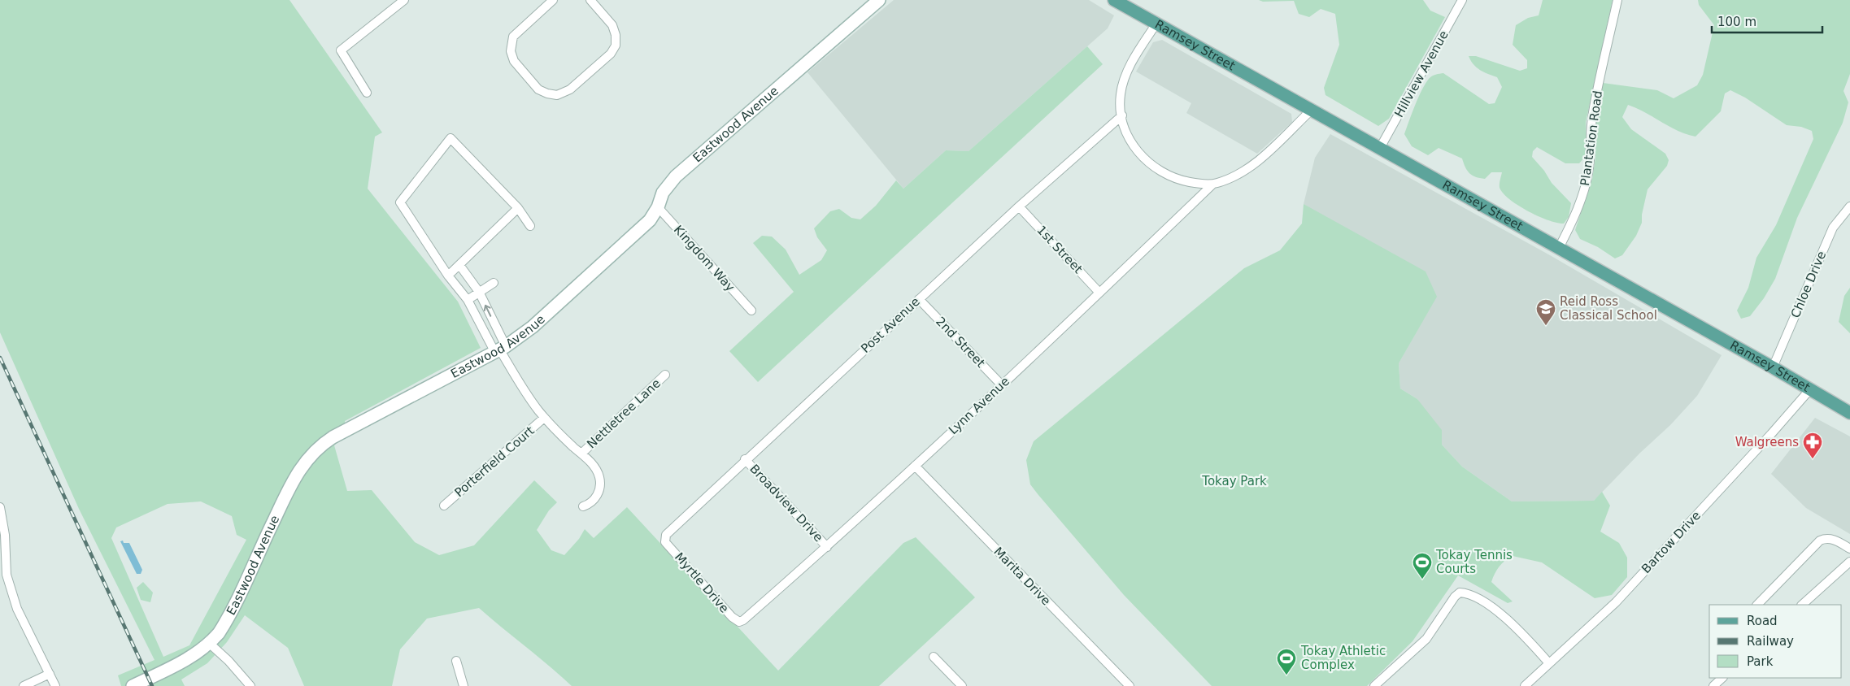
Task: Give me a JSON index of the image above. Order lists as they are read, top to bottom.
{
  "streets": {
    "main road": ["Ramsey Street"],
    "street": [
      "Hillview Avenue",
      "Eastwood Avenue",
      "Plantation Road",
      "1st Street",
      "Kingdom Way",
      "Chloe Drive",
      "Post Avenue",
      "2nd Street",
      "Lynn Avenue",
      "Nettletree Lane",
      "Porterfield Court",
      "Broadview Drive",
      "Bartow Drive",
      "Marita Drive",
      "Myrtle Drive"
    ]
  },
  "crossings": [
    ["Ramsey Street", "Hillview Avenue"],
    ["Ramsey Street", "Plantation Road"],
    ["Ramsey Street", "Chloe Drive"],
    ["Ramsey Street", "Bartow Drive"],
    ["Eastwood Avenue", "Kingdom Way"],
    ["1st Street", "Post Avenue"],
    ["1st Street", "Lynn Avenue"],
    ["Post Avenue", "2nd Street"],
    ["Post Avenue", "Broadview Drive"],
    ["Post Avenue", "Myrtle Drive"],
    ["2nd Street", "Lynn Avenue"],
    ["Lynn Avenue", "Broadview Drive"],
    ["Lynn Avenue", "Marita Drive"],
    ["Lynn Avenue", "Myrtle Drive"]
  ],
  "parks": ["Tokay Park"],
  "places": {
    "school or university": ["Reid Ross Classical School"],
    "pharmacy": ["Walgreens"],
    "sports": ["Tokay Tennis Courts", "Tokay Athletic Complex"]
  },
  "legend": ["Road", "Railway", "Park"],
  "scale_bar": "100 m"
}
